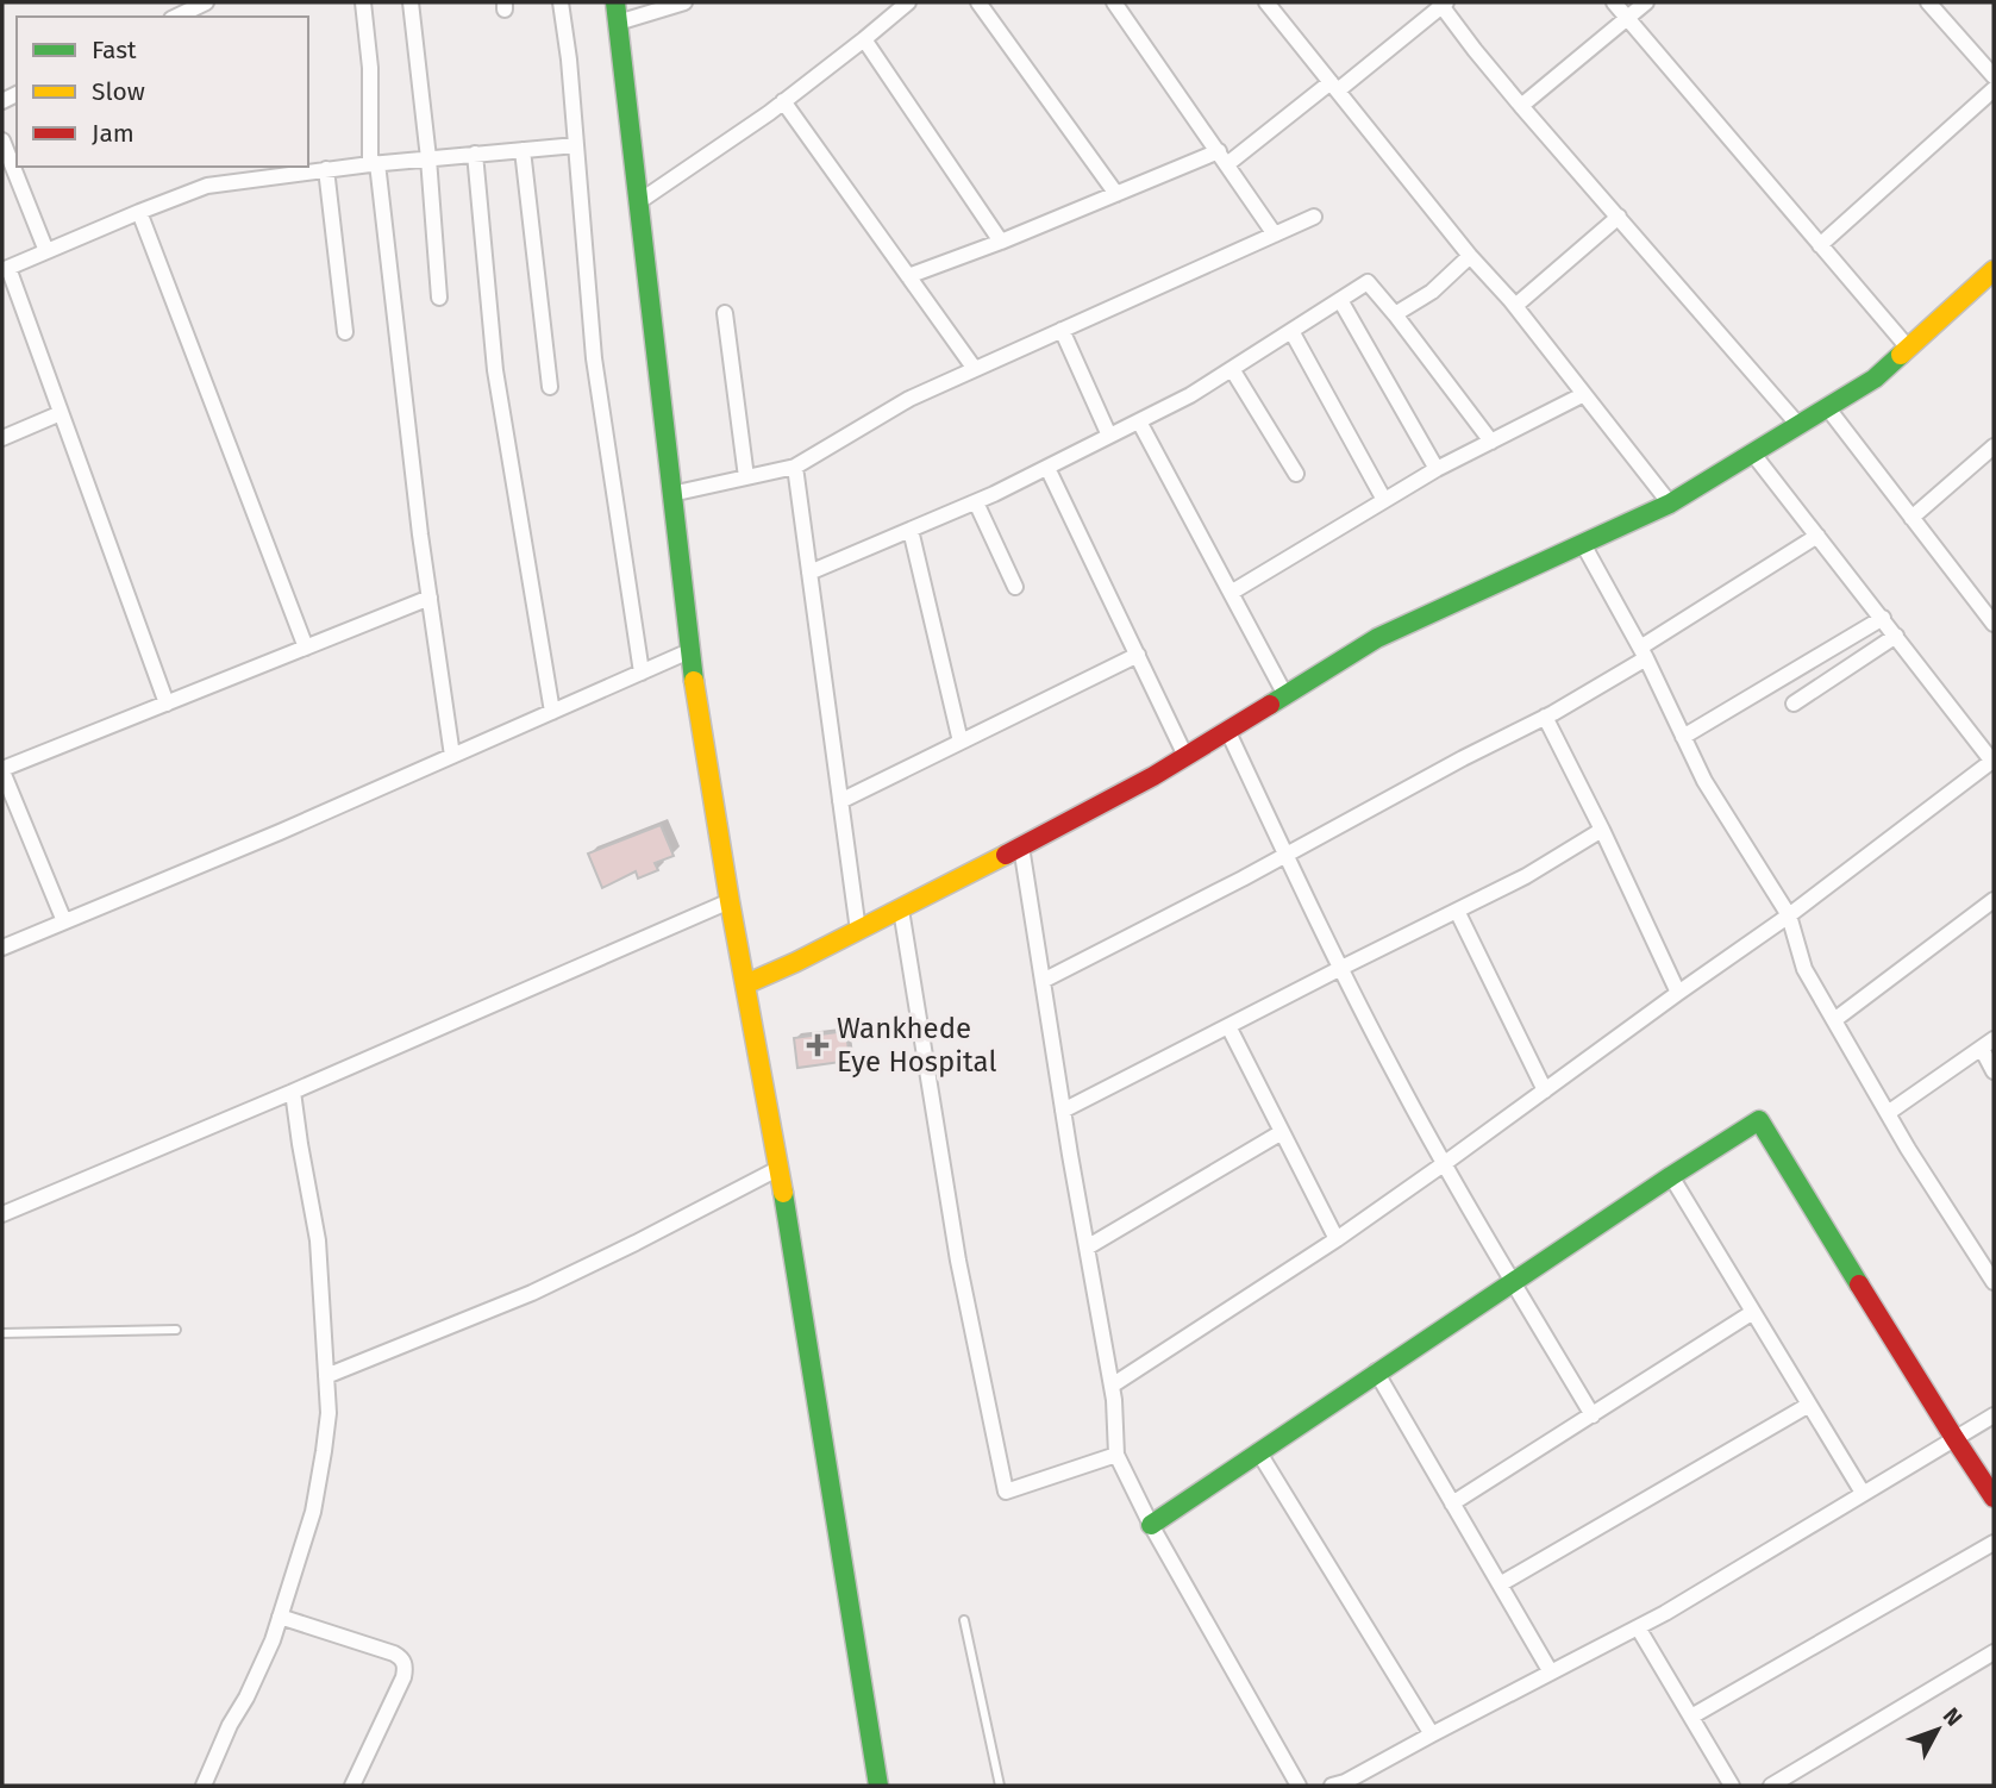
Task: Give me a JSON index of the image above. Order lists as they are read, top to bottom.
{
  "places": {
    "health": ["Wankhede Eye Hospital"]
  },
  "legend": ["Fast", "Slow", "Jam"],
  "north": "top right"
}
